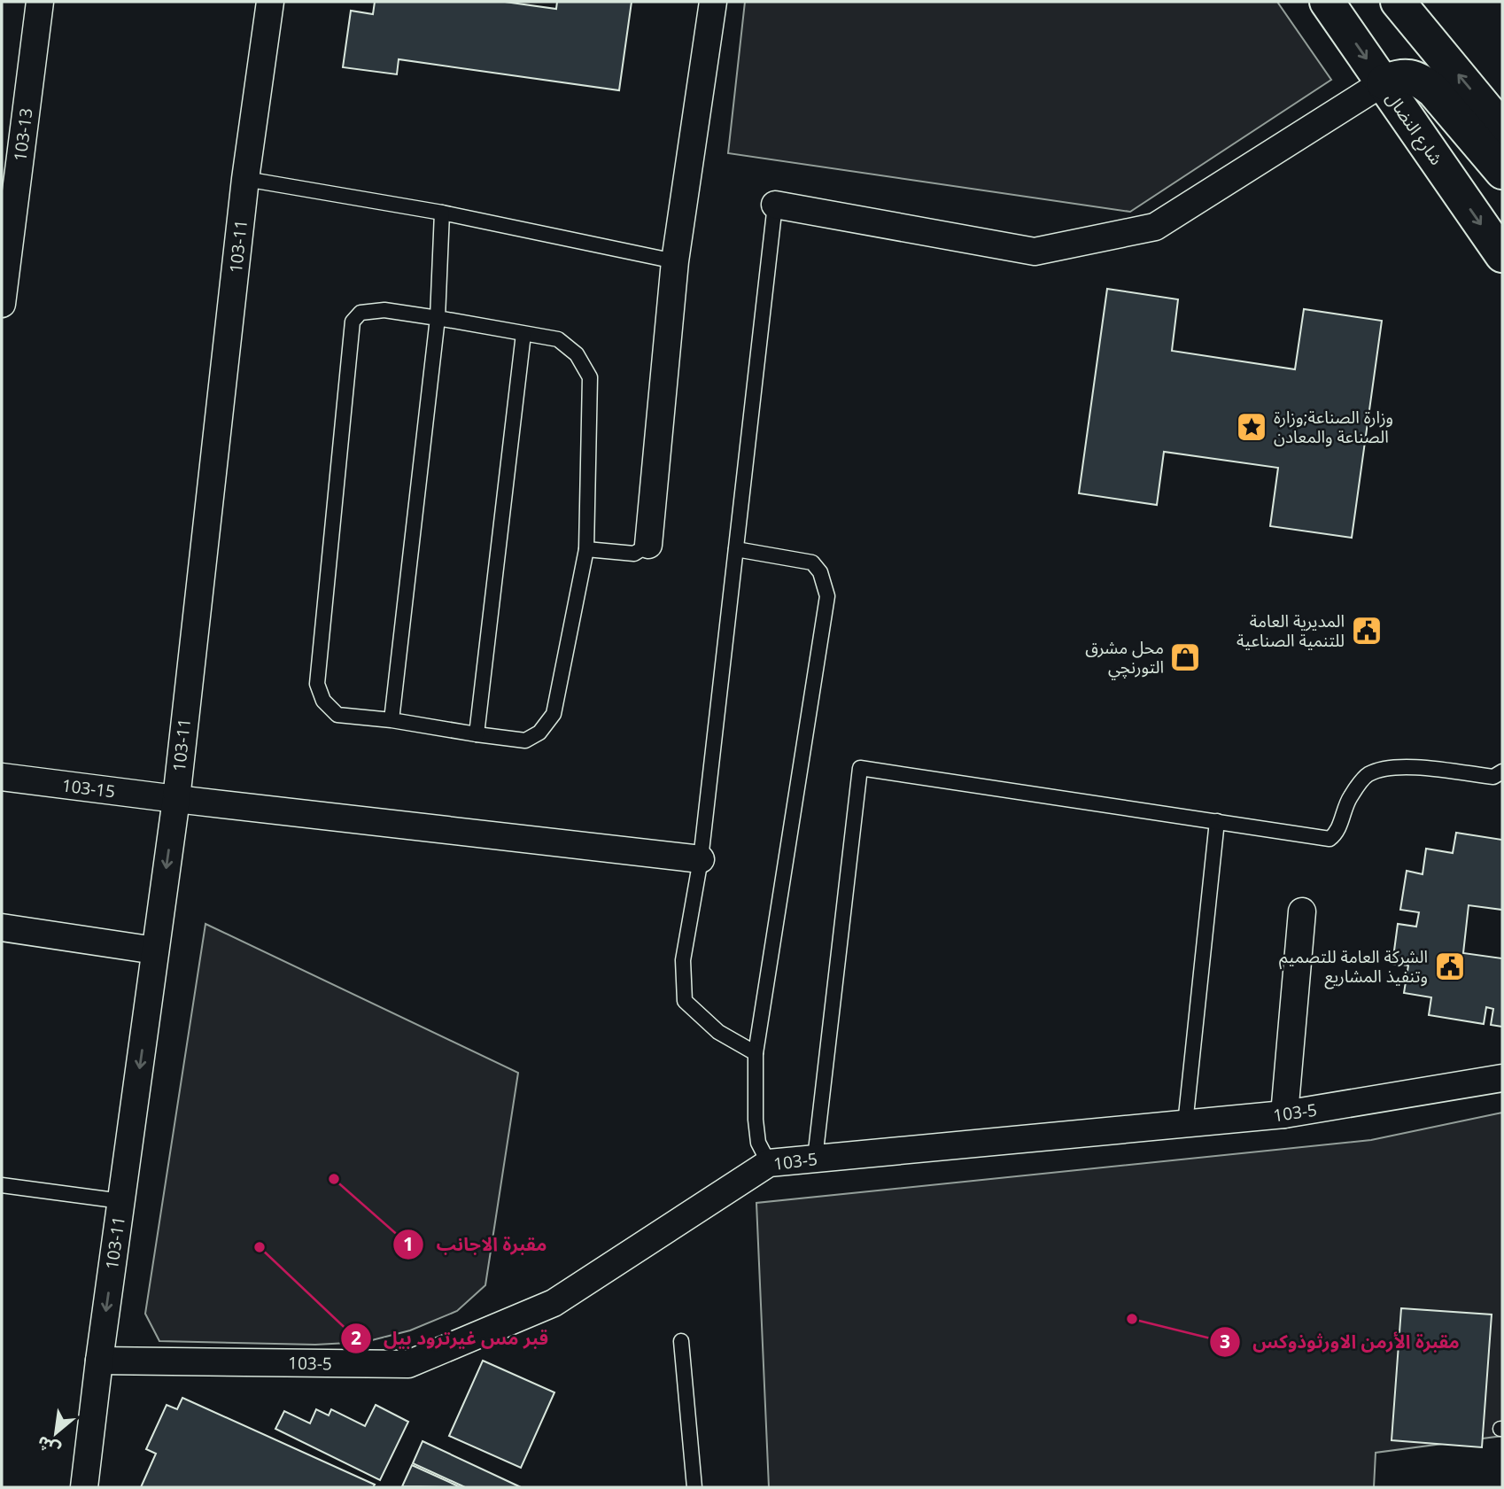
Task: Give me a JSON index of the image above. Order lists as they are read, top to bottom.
{
  "streets": {
    "main road": ["شارع النضال"],
    "street": [
      "103-13",
      "103-11",
      "103-15",
      "103-5"
    ]
  },
  "crossings": [
    ["103-11", "103-15"],
    ["103-11", "103-5"]
  ],
  "one_way": ["103-11"],
  "places": {
    "place": ["وزارة الصناعة;وزارة الصناعة والمعادن"],
    "public building": ["المديرية العامة للتنمية الصناعية", "الشركة العامة للتصميم وتنفيذ المشاريع"],
    "shop": ["محل مشرق التورنچي"],
    "other": ["مقبرة الاجانب", "قبر مس غيرترود بيل", "مقبرة الأرمن الاورثوذوكس"]
  },
  "north": "bottom left"
}
